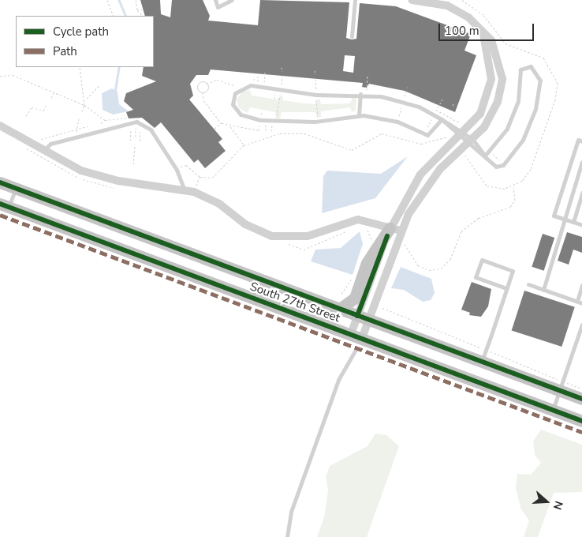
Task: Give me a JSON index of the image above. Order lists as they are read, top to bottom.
{
  "streets": {
    "main road": ["South 27th Street"]
  },
  "legend": ["Cycle path", "Path"],
  "scale_bar": "100 m",
  "north": "right"
}
